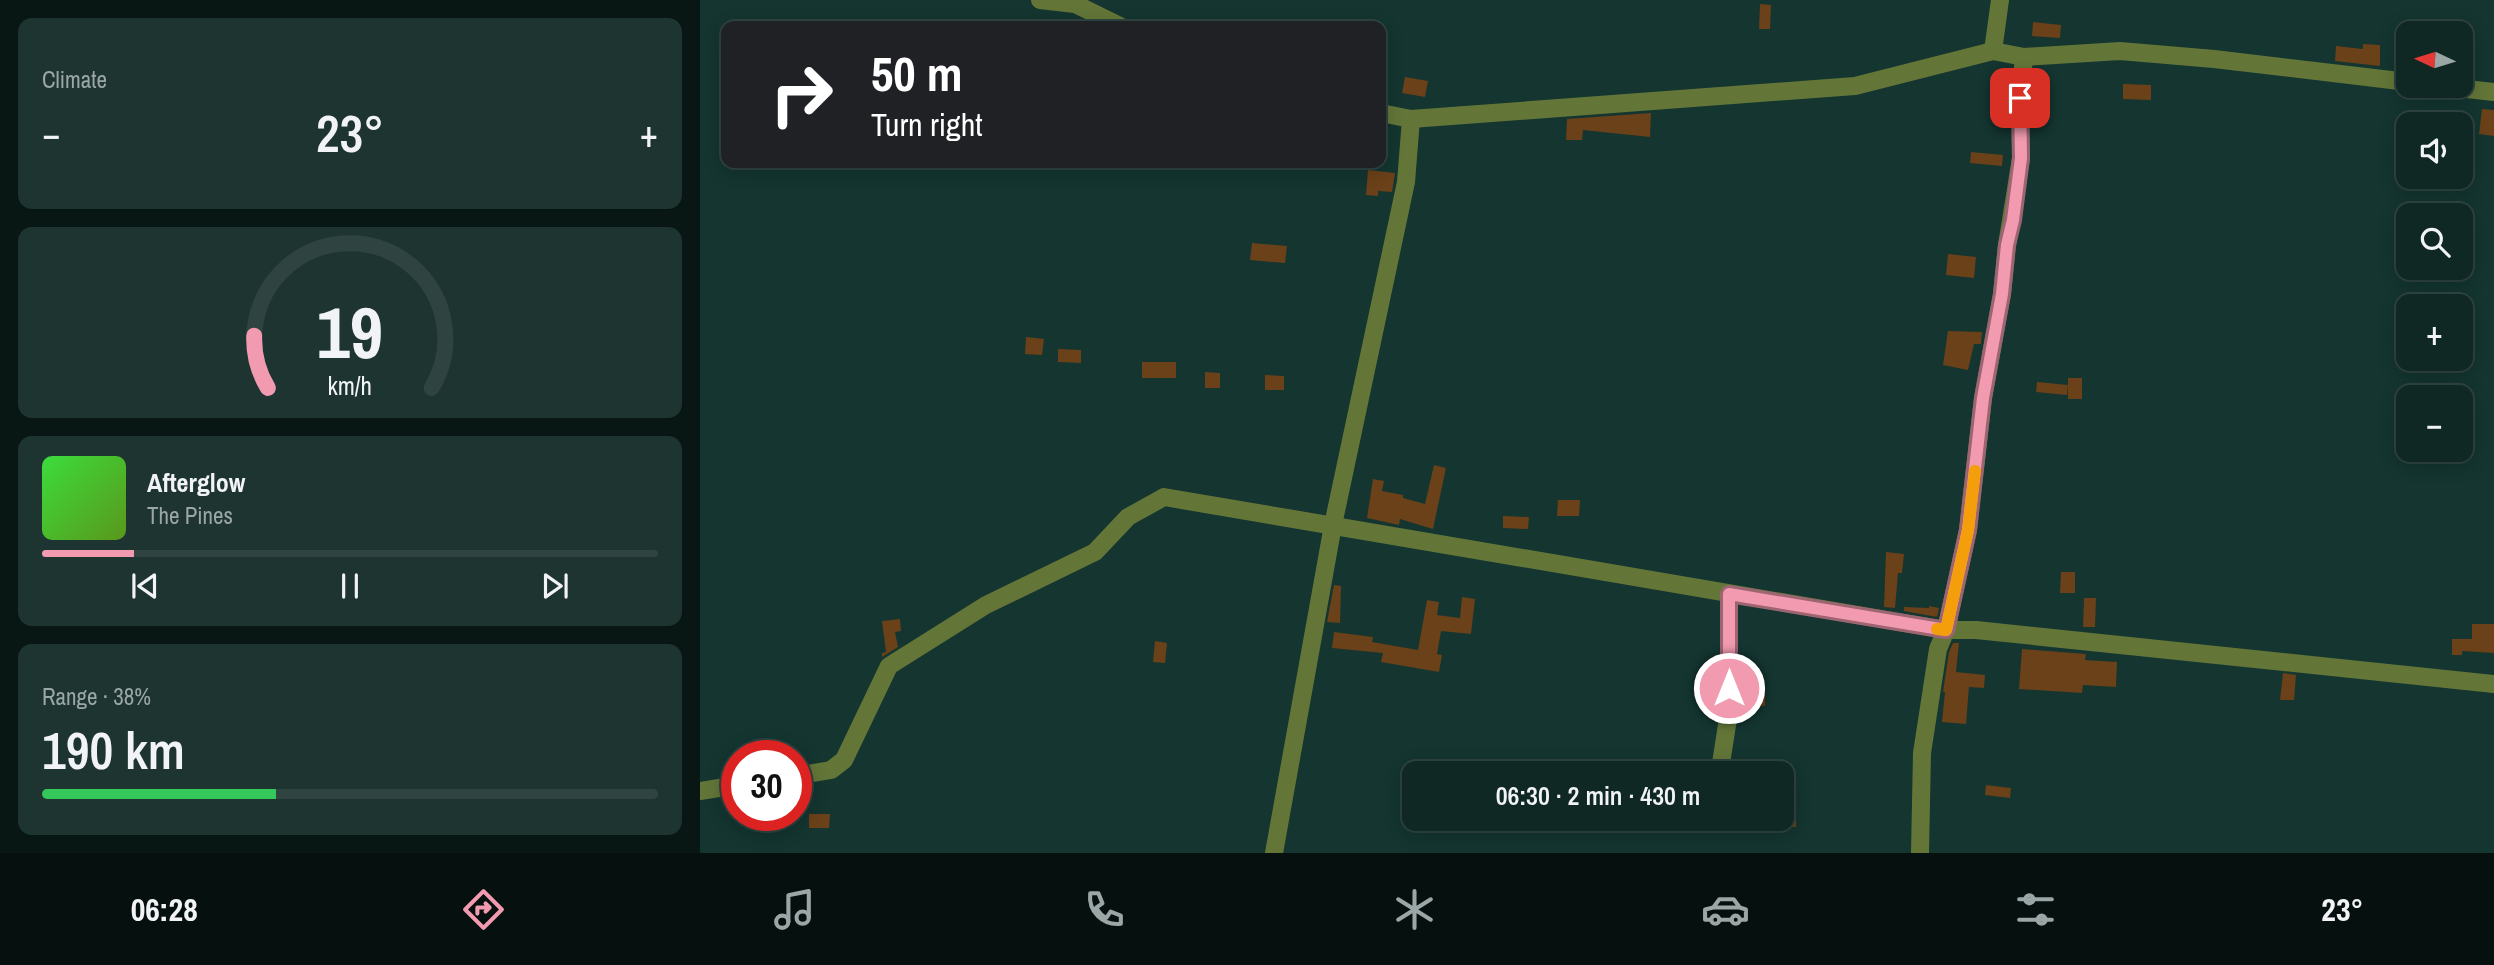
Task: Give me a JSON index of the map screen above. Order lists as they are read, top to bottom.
{
  "north": "left",
  "page": {
    "tile": [
      "Climate",
      ["Range · 38%", "190 km"]
    ],
    "map_buttons": ["+", "−"],
    "turn": ["50 m", "Turn right"],
    "heat": ["−", "23°", "+"],
    "song": ["Afterglow", "The Pines"],
    "limit": "30",
    "trip": "06:30 · 2 min · 430 m",
    "tabs": ["06:28", "23°"],
    "gauge": ["19", "km/h"]
  }
}
